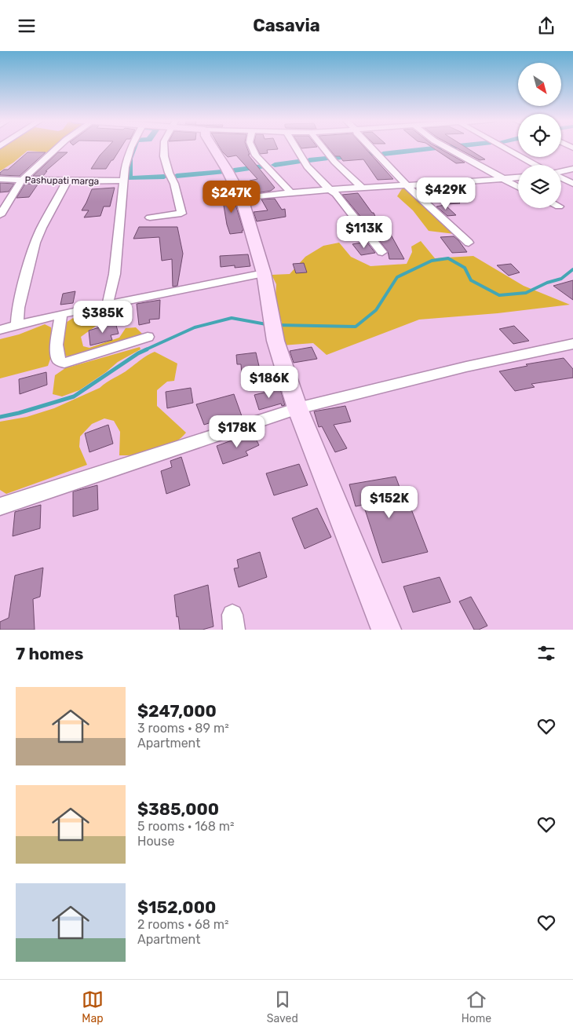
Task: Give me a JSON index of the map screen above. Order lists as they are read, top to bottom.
{
  "streets": {
    "street": ["Pashupati marga"]
  },
  "north": "bottom right",
  "page": {
    "header": "Casavia",
    "price": [
      "$429K",
      "$247K",
      "$113K",
      "$385K",
      "$186K",
      "$178K",
      "$152K"
    ],
    "heading": "7 homes",
    "list": [
      {
        "name": "$247,000",
        "note": "3 rooms · 89 m² · Apartment"
      },
      {
        "name": "$385,000",
        "note": "5 rooms · 168 m² · House"
      },
      {
        "name": "$152,000",
        "note": "2 rooms · 68 m² · Apartment"
      }
    ],
    "tabs": ["Map", "Saved", "Home"]
  }
}
